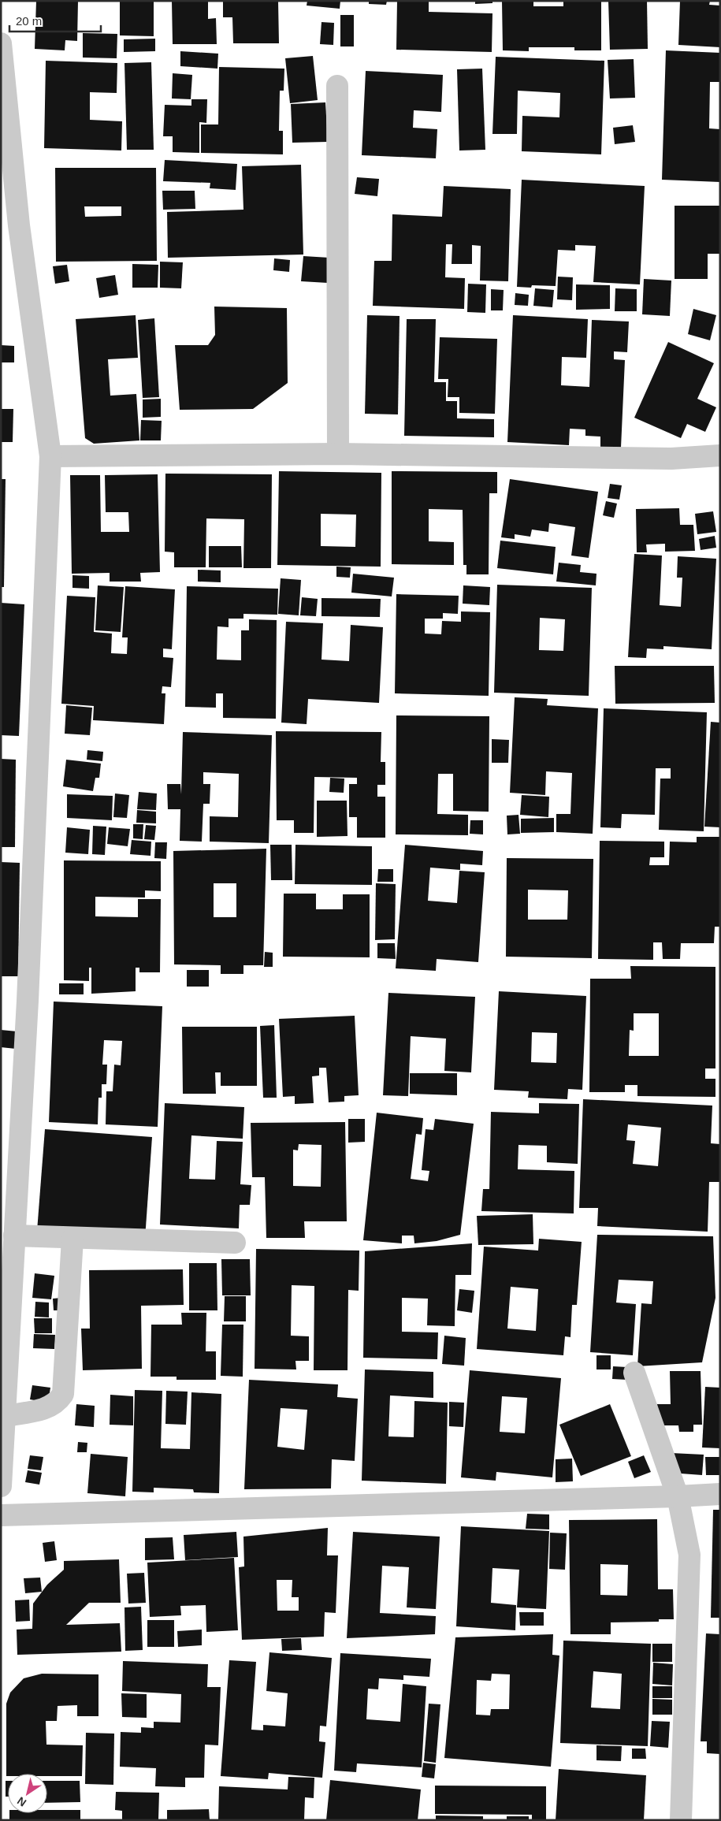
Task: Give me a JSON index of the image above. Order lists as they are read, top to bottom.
{
  "scale_bar": "20 m",
  "north": "bottom left"
}
